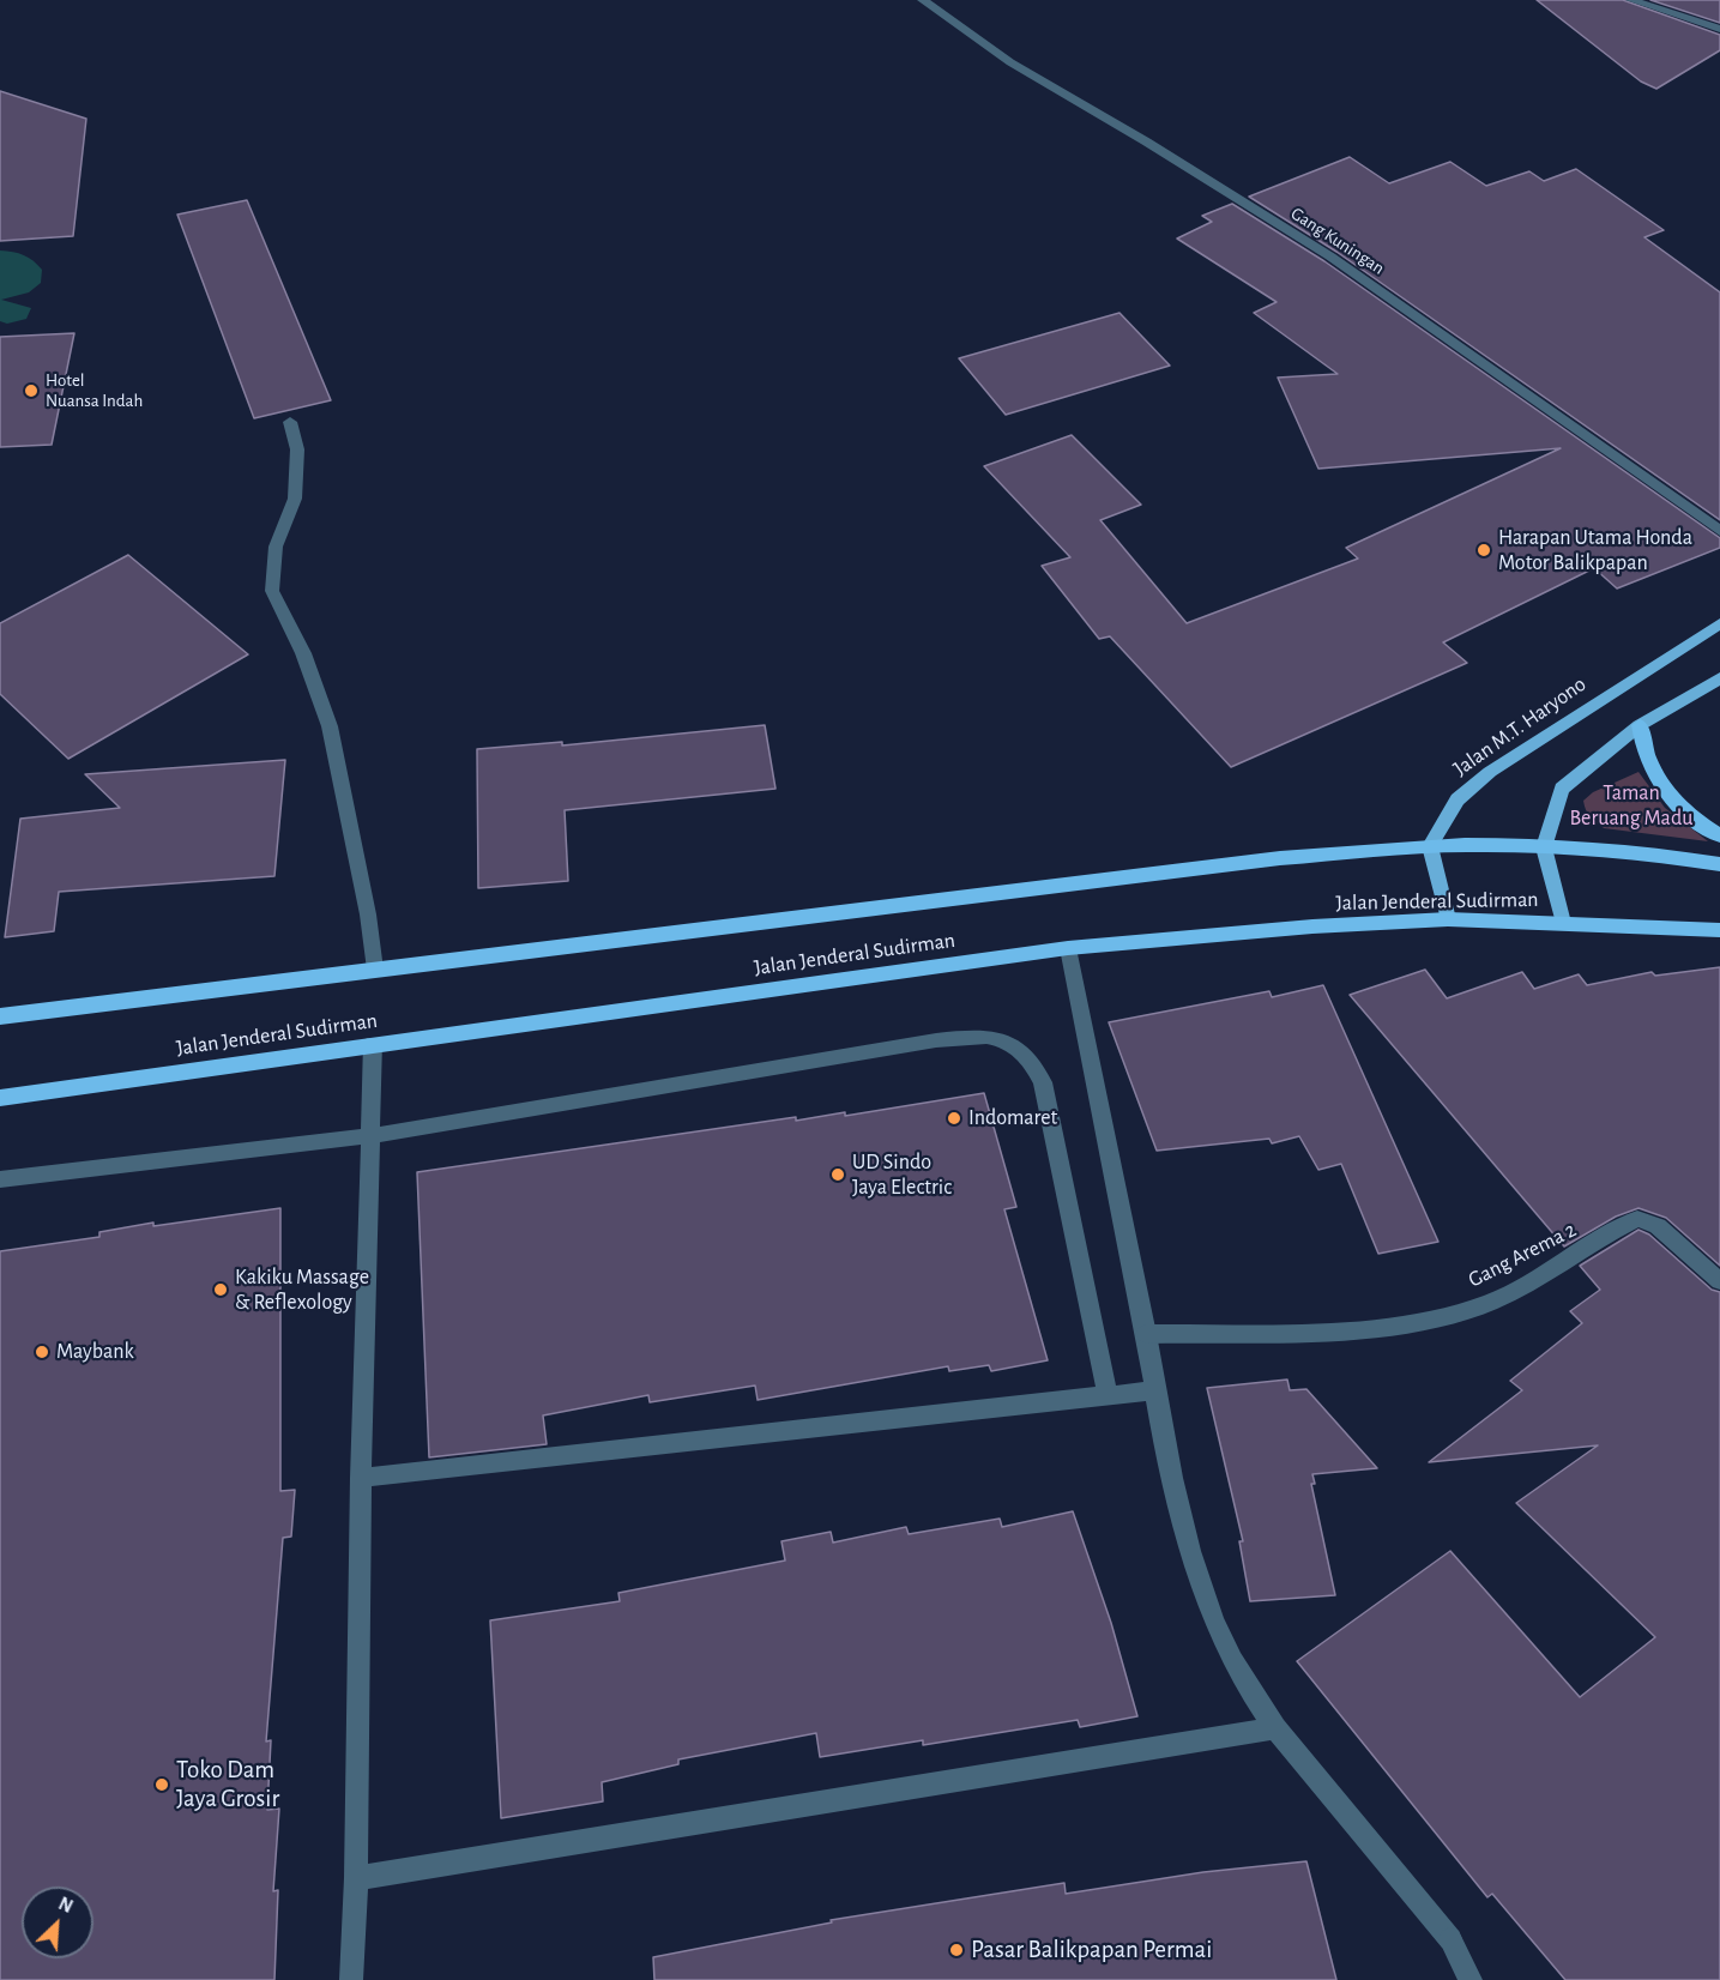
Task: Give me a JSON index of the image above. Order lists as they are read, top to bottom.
{
  "streets": {
    "highway": ["Jalan Jenderal Sudirman"],
    "main road": ["Jalan M.T. Haryono"],
    "street": ["Gang Kuningan", "Gang Arema 2"]
  },
  "crossings": [
    ["Jalan M.T. Haryono", "Jalan Jenderal Sudirman"]
  ],
  "parks": ["Taman Beruang Madu"],
  "places": [
    "Hotel Nuansa Indah",
    "Harapan Utama Honda Motor Balikpapan",
    "Indomaret",
    "UD Sindo Jaya Electric",
    "Kakiku Massage & Reflexology",
    "Maybank",
    "Toko Dam Jaya Grosir",
    "Pasar Balikpapan Permai"
  ],
  "north": "top right"
}
